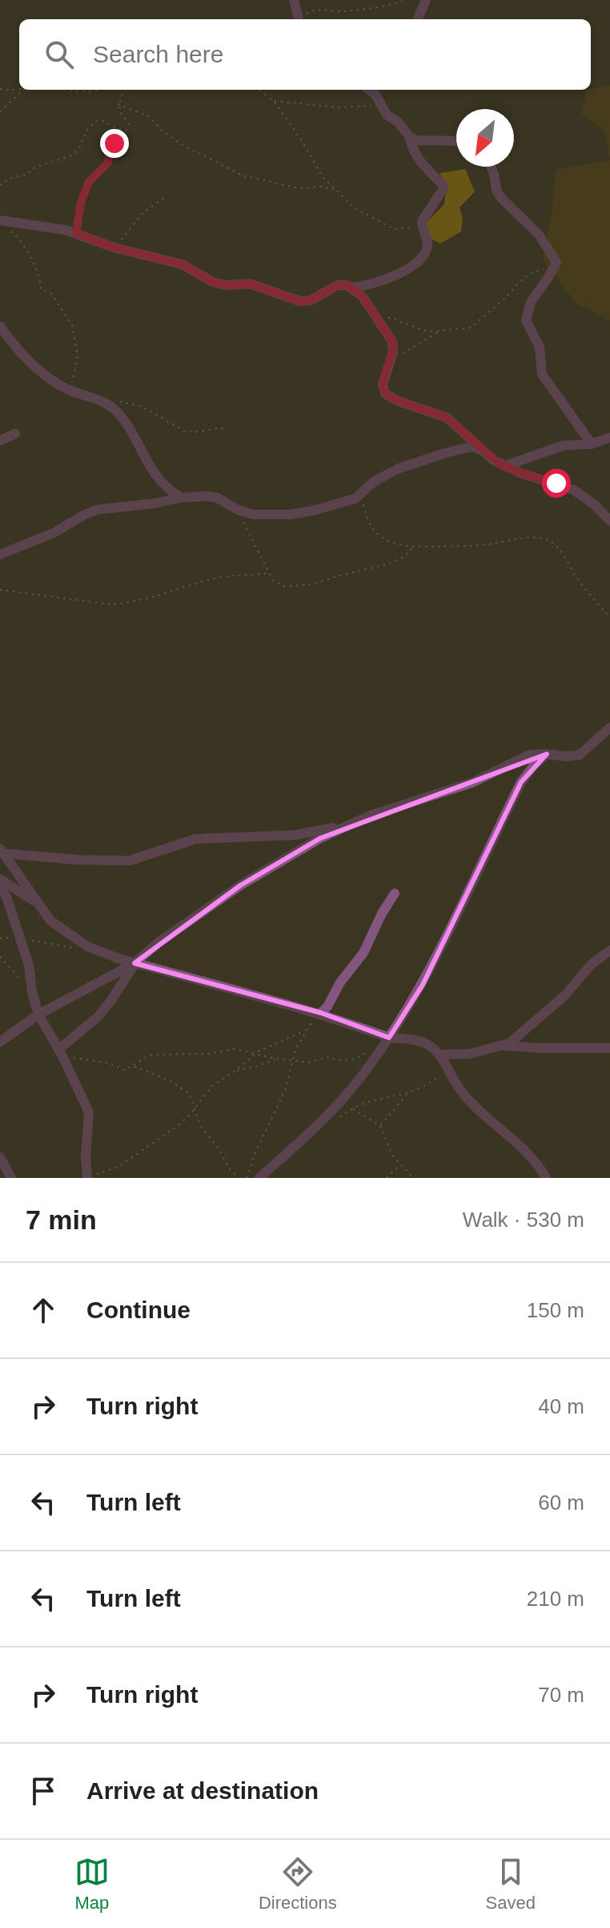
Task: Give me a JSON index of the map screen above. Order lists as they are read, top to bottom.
{
  "north": "bottom left",
  "page": {
    "search": "Search here",
    "heading": ["7 min", "Walk · 530 m"],
    "list": [
      ["Continue", "150 m"],
      ["Turn right", "40 m"],
      ["Turn left", "60 m"],
      ["Turn left", "210 m"],
      ["Turn right", "70 m"],
      "Arrive at destination"
    ],
    "nav": ["Map", "Directions", "Saved"]
  }
}
